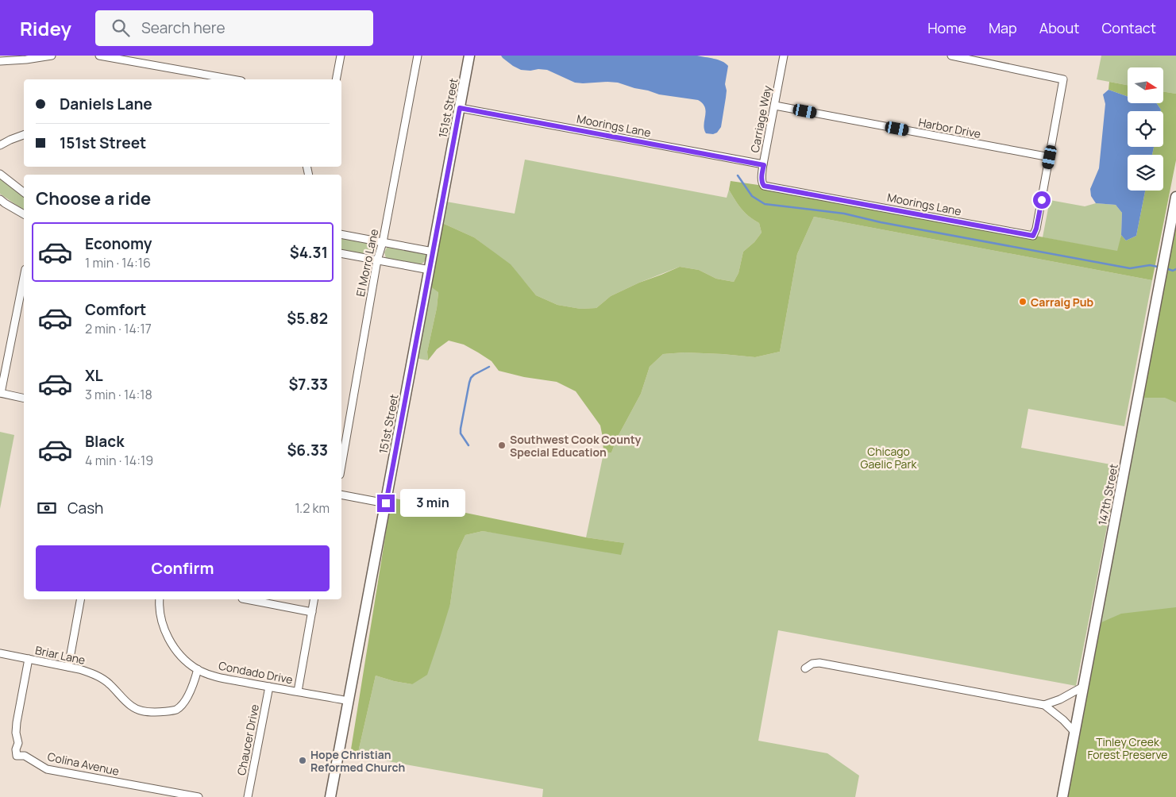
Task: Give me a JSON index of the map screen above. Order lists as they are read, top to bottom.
{
  "streets": {
    "street": [
      "151st Street",
      "Carriage Way",
      "Moorings Lane",
      "Harbor Drive",
      "El Morro Lane",
      "147th Street",
      "Briar Lane",
      "Condado Drive",
      "Chaucer Drive",
      "Colina Avenue"
    ]
  },
  "crossings": [
    ["151st Street", "Moorings Lane"],
    ["151st Street", "Condado Drive"],
    ["Carriage Way", "Moorings Lane"],
    ["Carriage Way", "Harbor Drive"],
    ["Moorings Lane", "Harbor Drive"],
    ["Briar Lane", "Condado Drive"],
    ["Briar Lane", "Colina Avenue"],
    ["Condado Drive", "Chaucer Drive"]
  ],
  "parks": ["Chicago Gaelic Park", "Tinley Creek Forest Preserve"],
  "places": ["Carraig Pub", "Southwest Cook County Special Education", "Hope Christian Reformed Church"],
  "north": "right",
  "page": {
    "header": "Ridey",
    "search": "Search here",
    "nav": [
      "Home",
      "Map",
      "About",
      "Contact"
    ],
    "banner": ["Daniels Lane", "151st Street"],
    "heading": "Choose a ride",
    "list": [
      {
        "name": "Economy",
        "note": "1 min · 14:16",
        "value": "$4.31"
      },
      {
        "name": "Comfort",
        "note": "2 min · 14:17",
        "value": "$5.82"
      },
      {
        "name": "XL",
        "note": "3 min · 14:18",
        "value": "$7.33"
      },
      {
        "name": "Black",
        "note": "4 min · 14:19",
        "value": "$6.33"
      }
    ],
    "pay": ["Cash", "1.2 km"],
    "bubble": "3 min",
    "buttons": "Confirm"
  }
}
